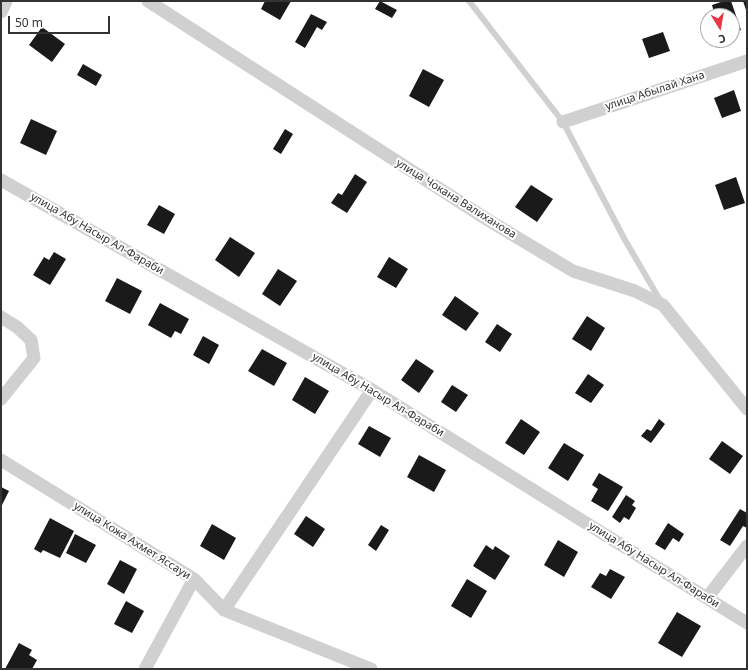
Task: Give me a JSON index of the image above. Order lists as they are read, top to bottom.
{
  "streets": {
    "street": [
      "улица Абылай Хана",
      "улица Чокана Валиханова",
      "улица Абу Насыр Ал-Фараби",
      "улица Кожа Ахмет Яссауи"
    ]
  },
  "scale_bar": "50 m",
  "north": "bottom"
}
